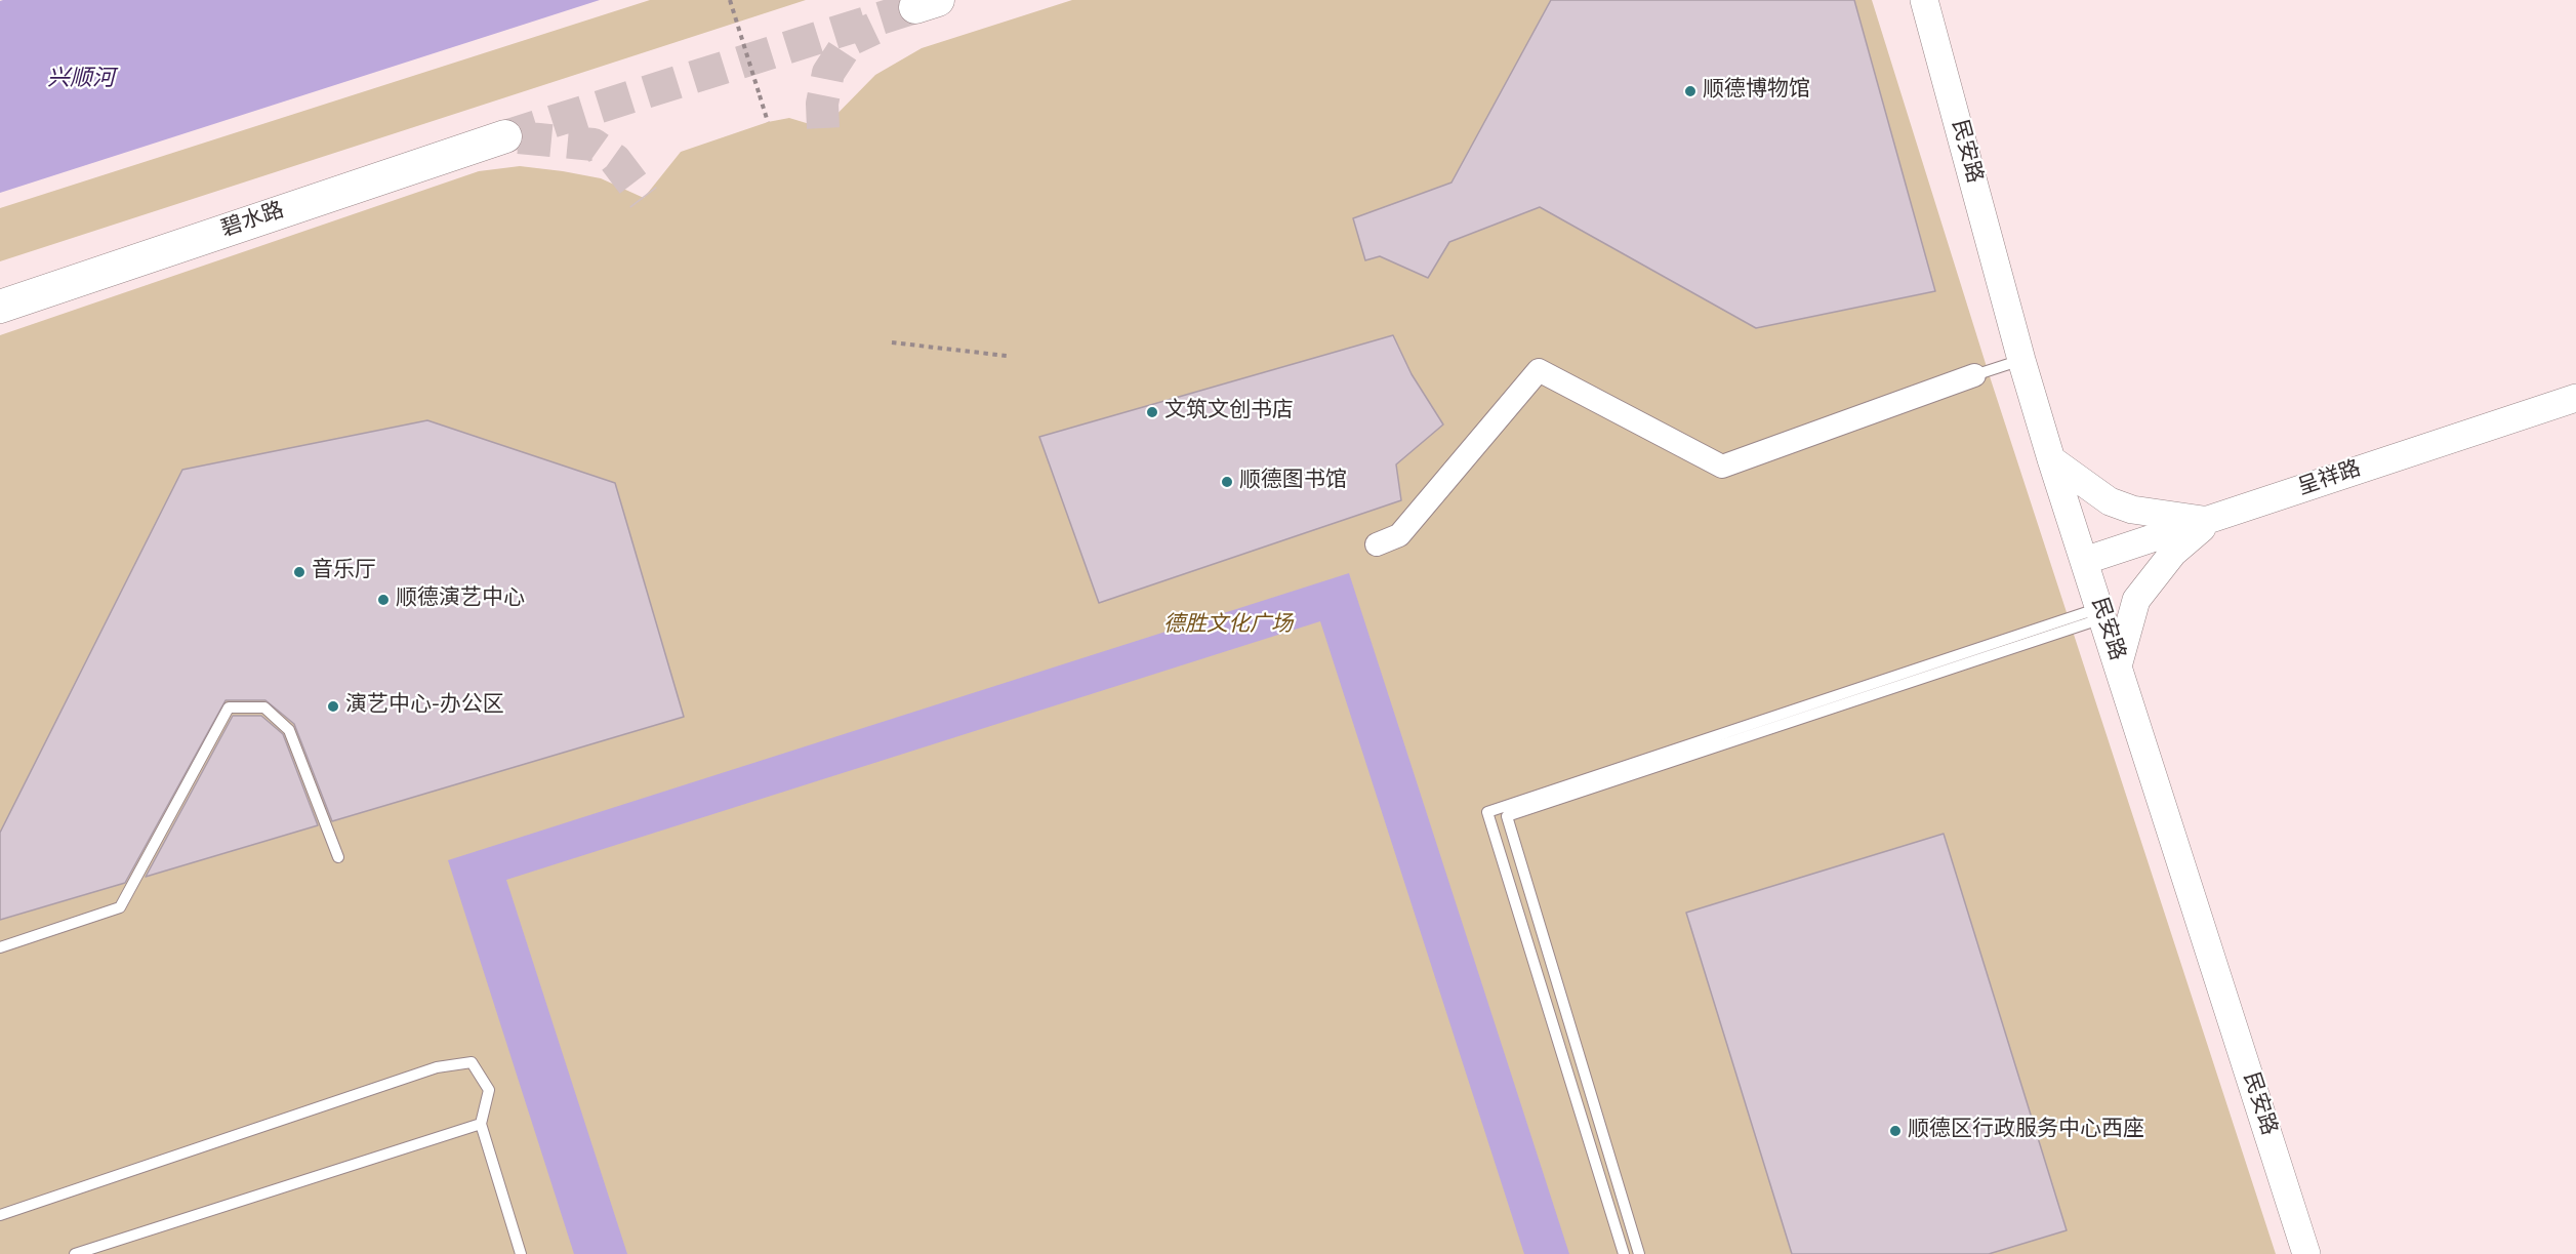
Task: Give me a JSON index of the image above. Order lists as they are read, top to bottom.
{
  "streets": {
    "main road": ["碧水路"],
    "street": ["民安路", "呈祥路"]
  },
  "crossings": [
    ["民安路", "呈祥路"]
  ],
  "water": ["兴顺河"],
  "parks": ["德胜文化广场"],
  "places": [
    "顺德博物馆",
    "文筑文创书店",
    "顺德图书馆",
    "音乐厅",
    "顺德演艺中心",
    "演艺中心-办公区",
    "顺德区行政服务中心西座"
  ]
}
